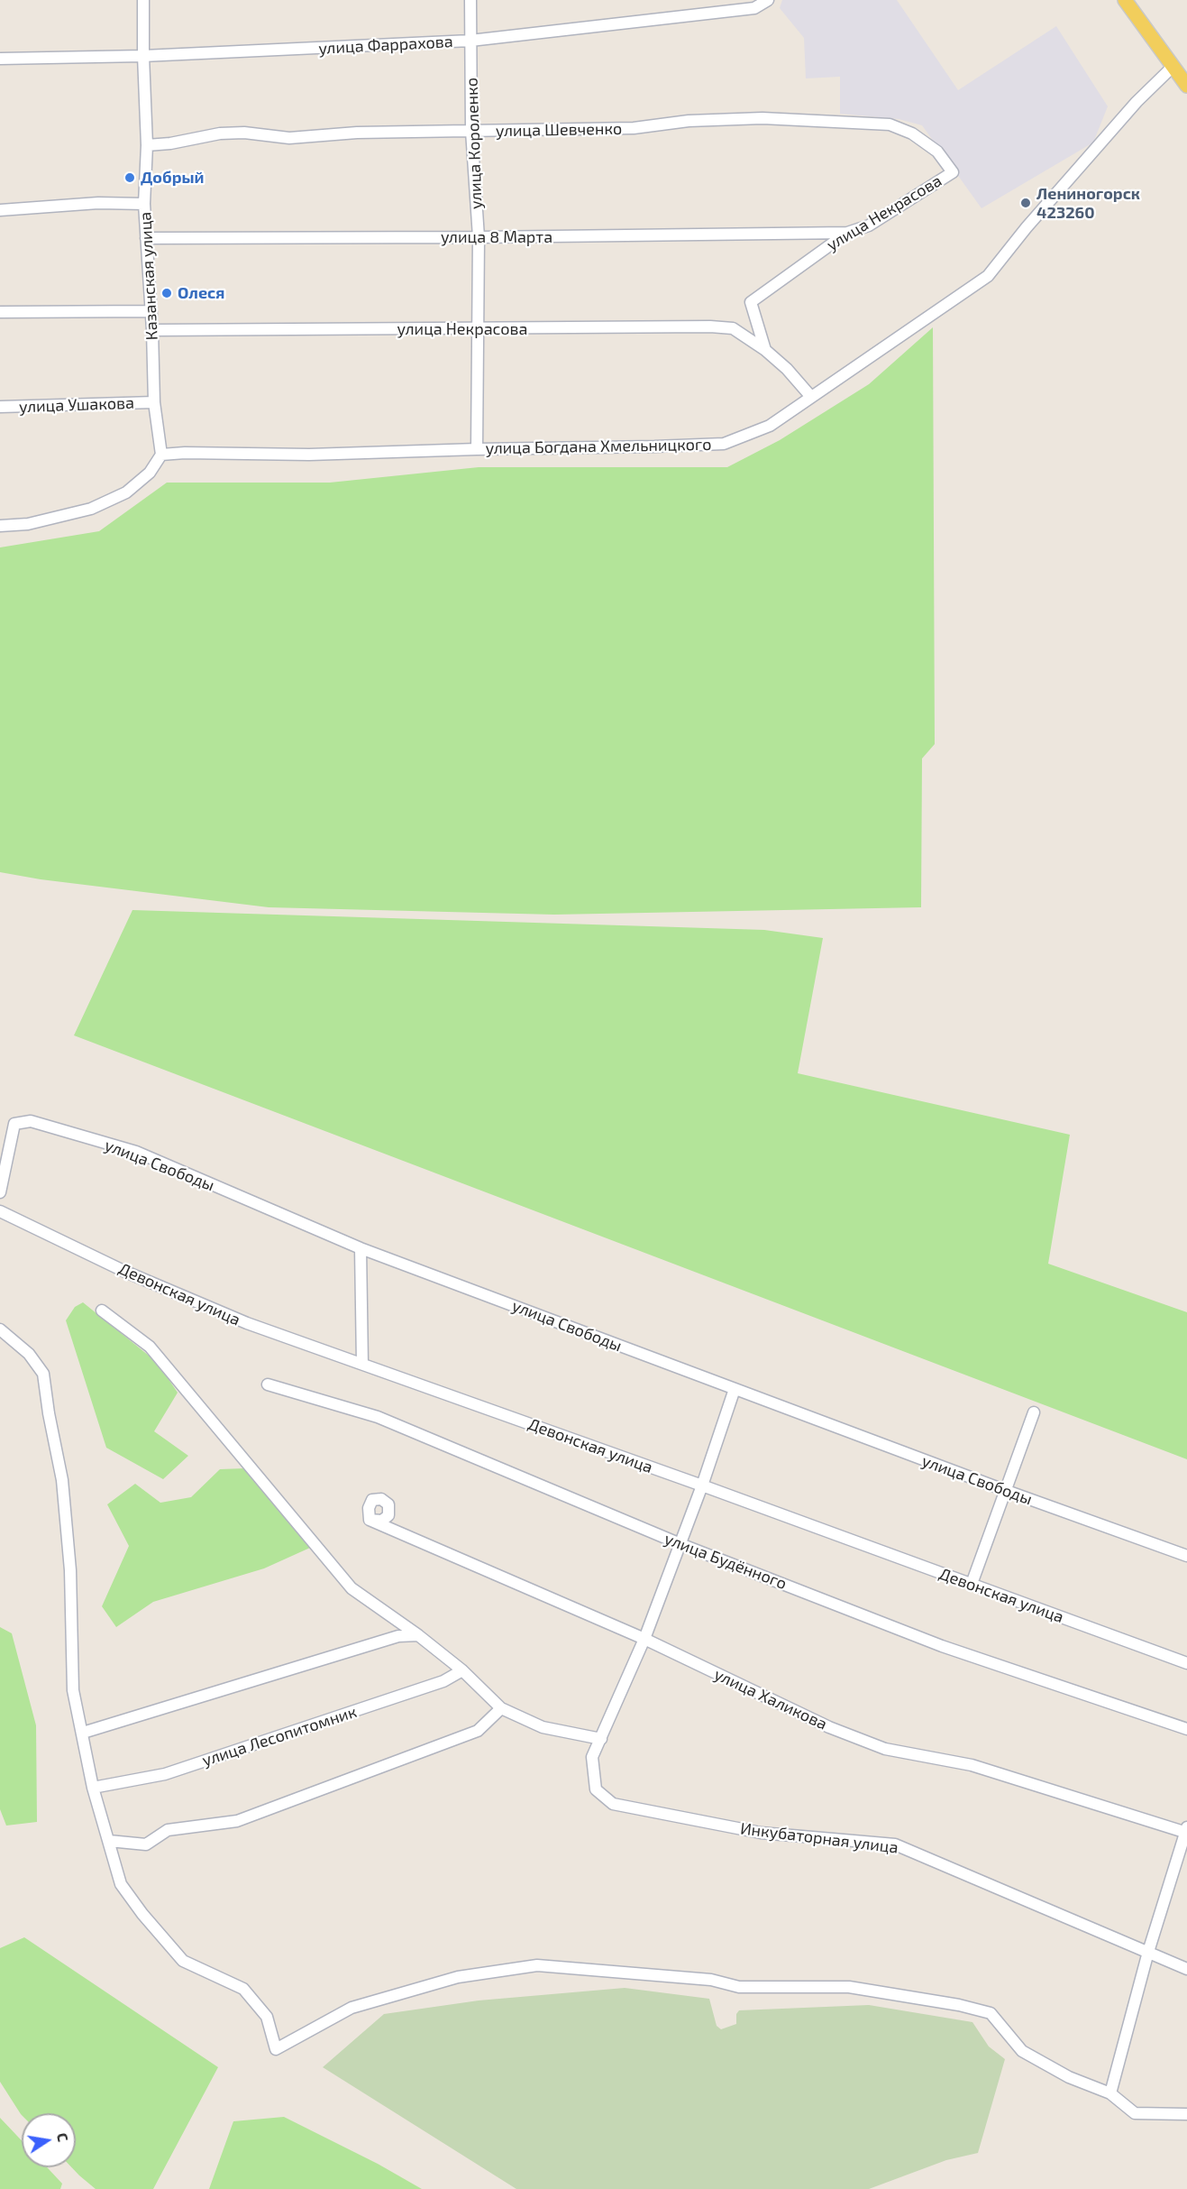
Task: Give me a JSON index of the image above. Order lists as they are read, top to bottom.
{
  "streets": {
    "street": [
      "улица Фаррахова",
      "улица Шевченко",
      "улица Короленко",
      "улица Некрасова",
      "улица 8 Марта",
      "Казанская улица",
      "улица Ушакова",
      "улица Богдана Хмельницкого",
      "улица Свободы",
      "Девонская улица",
      "улица Будённого",
      "улица Халикова",
      "улица Лесопитомник",
      "Инкубаторная улица"
    ]
  },
  "crossings": [
    ["улица Фаррахова", "улица Короленко"],
    ["улица Фаррахова", "Казанская улица"],
    ["улица Шевченко", "улица Короленко"],
    ["улица Шевченко", "улица Некрасова"],
    ["улица Шевченко", "Казанская улица"],
    ["улица Короленко", "улица Некрасова"],
    ["улица Короленко", "улица 8 Марта"],
    ["улица Короленко", "улица Богдана Хмельницкого"],
    ["улица Некрасова", "улица 8 Марта"],
    ["улица Некрасова", "Казанская улица"],
    ["улица Некрасова", "улица Богдана Хмельницкого"],
    ["улица 8 Марта", "Казанская улица"],
    ["Казанская улица", "улица Ушакова"],
    ["Казанская улица", "улица Богдана Хмельницкого"],
    ["улица Свободы", "Инкубаторная улица"],
    ["Девонская улица", "Инкубаторная улица"],
    ["улица Будённого", "Инкубаторная улица"],
    ["улица Халикова", "Инкубаторная улица"]
  ],
  "places": ["Добрый", "Лениногорск 423260", "Олеся"],
  "north": "right"
}
